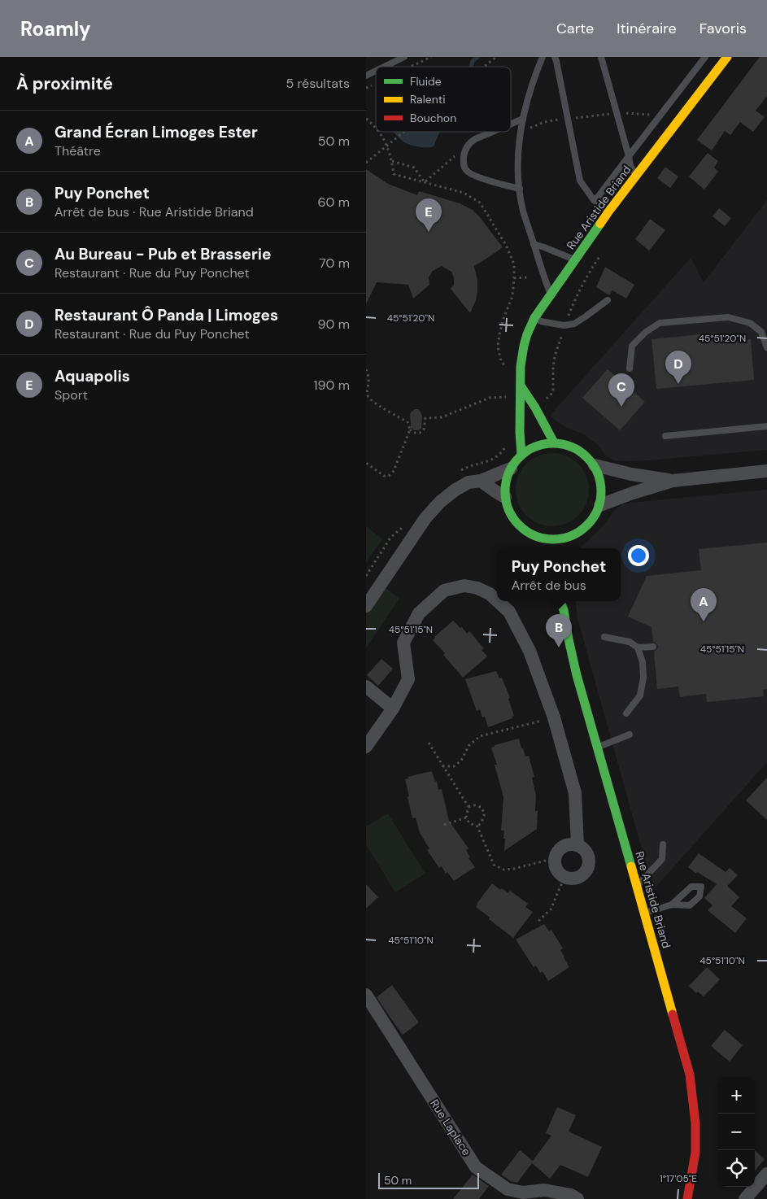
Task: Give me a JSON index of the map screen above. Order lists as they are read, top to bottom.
{
  "streets": {
    "street": ["Rue Aristide Briand", "Rue Laplace"]
  },
  "legend": ["Fluide", "Ralenti", "Bouchon"],
  "scale_bar": "50 m",
  "page": {
    "header": "Roamly",
    "nav": ["Carte", "Itinéraire", "Favoris"],
    "heading": ["À proximité", "5 résultats"],
    "list": [
      {
        "mark": "A",
        "name": "Grand Écran Limoges Ester",
        "note": "Théâtre",
        "value": "50 m"
      },
      {
        "mark": "B",
        "name": "Puy Ponchet",
        "note": "Arrêt de bus · Rue Aristide Briand",
        "value": "60 m"
      },
      {
        "mark": "C",
        "name": "Au Bureau - Pub et Brasserie",
        "note": "Restaurant · Rue du Puy Ponchet",
        "value": "70 m"
      },
      {
        "mark": "D",
        "name": "Restaurant Ô Panda | Limoges",
        "note": "Restaurant · Rue du Puy Ponchet",
        "value": "90 m"
      },
      {
        "mark": "E",
        "name": "Aquapolis",
        "note": "Sport",
        "value": "190 m"
      }
    ],
    "pins": [
      "E",
      "D",
      "C",
      "A",
      "B"
    ],
    "popup": ["Puy Ponchet", "Arrêt de bus"],
    "map_buttons": ["+", "−"],
    "scale": "50 m"
  },
  "coordinates": [
    "45°51'20\"N",
    "45°51'15\"N",
    "45°51'10\"N",
    "1°17'05\"E"
  ]
}
